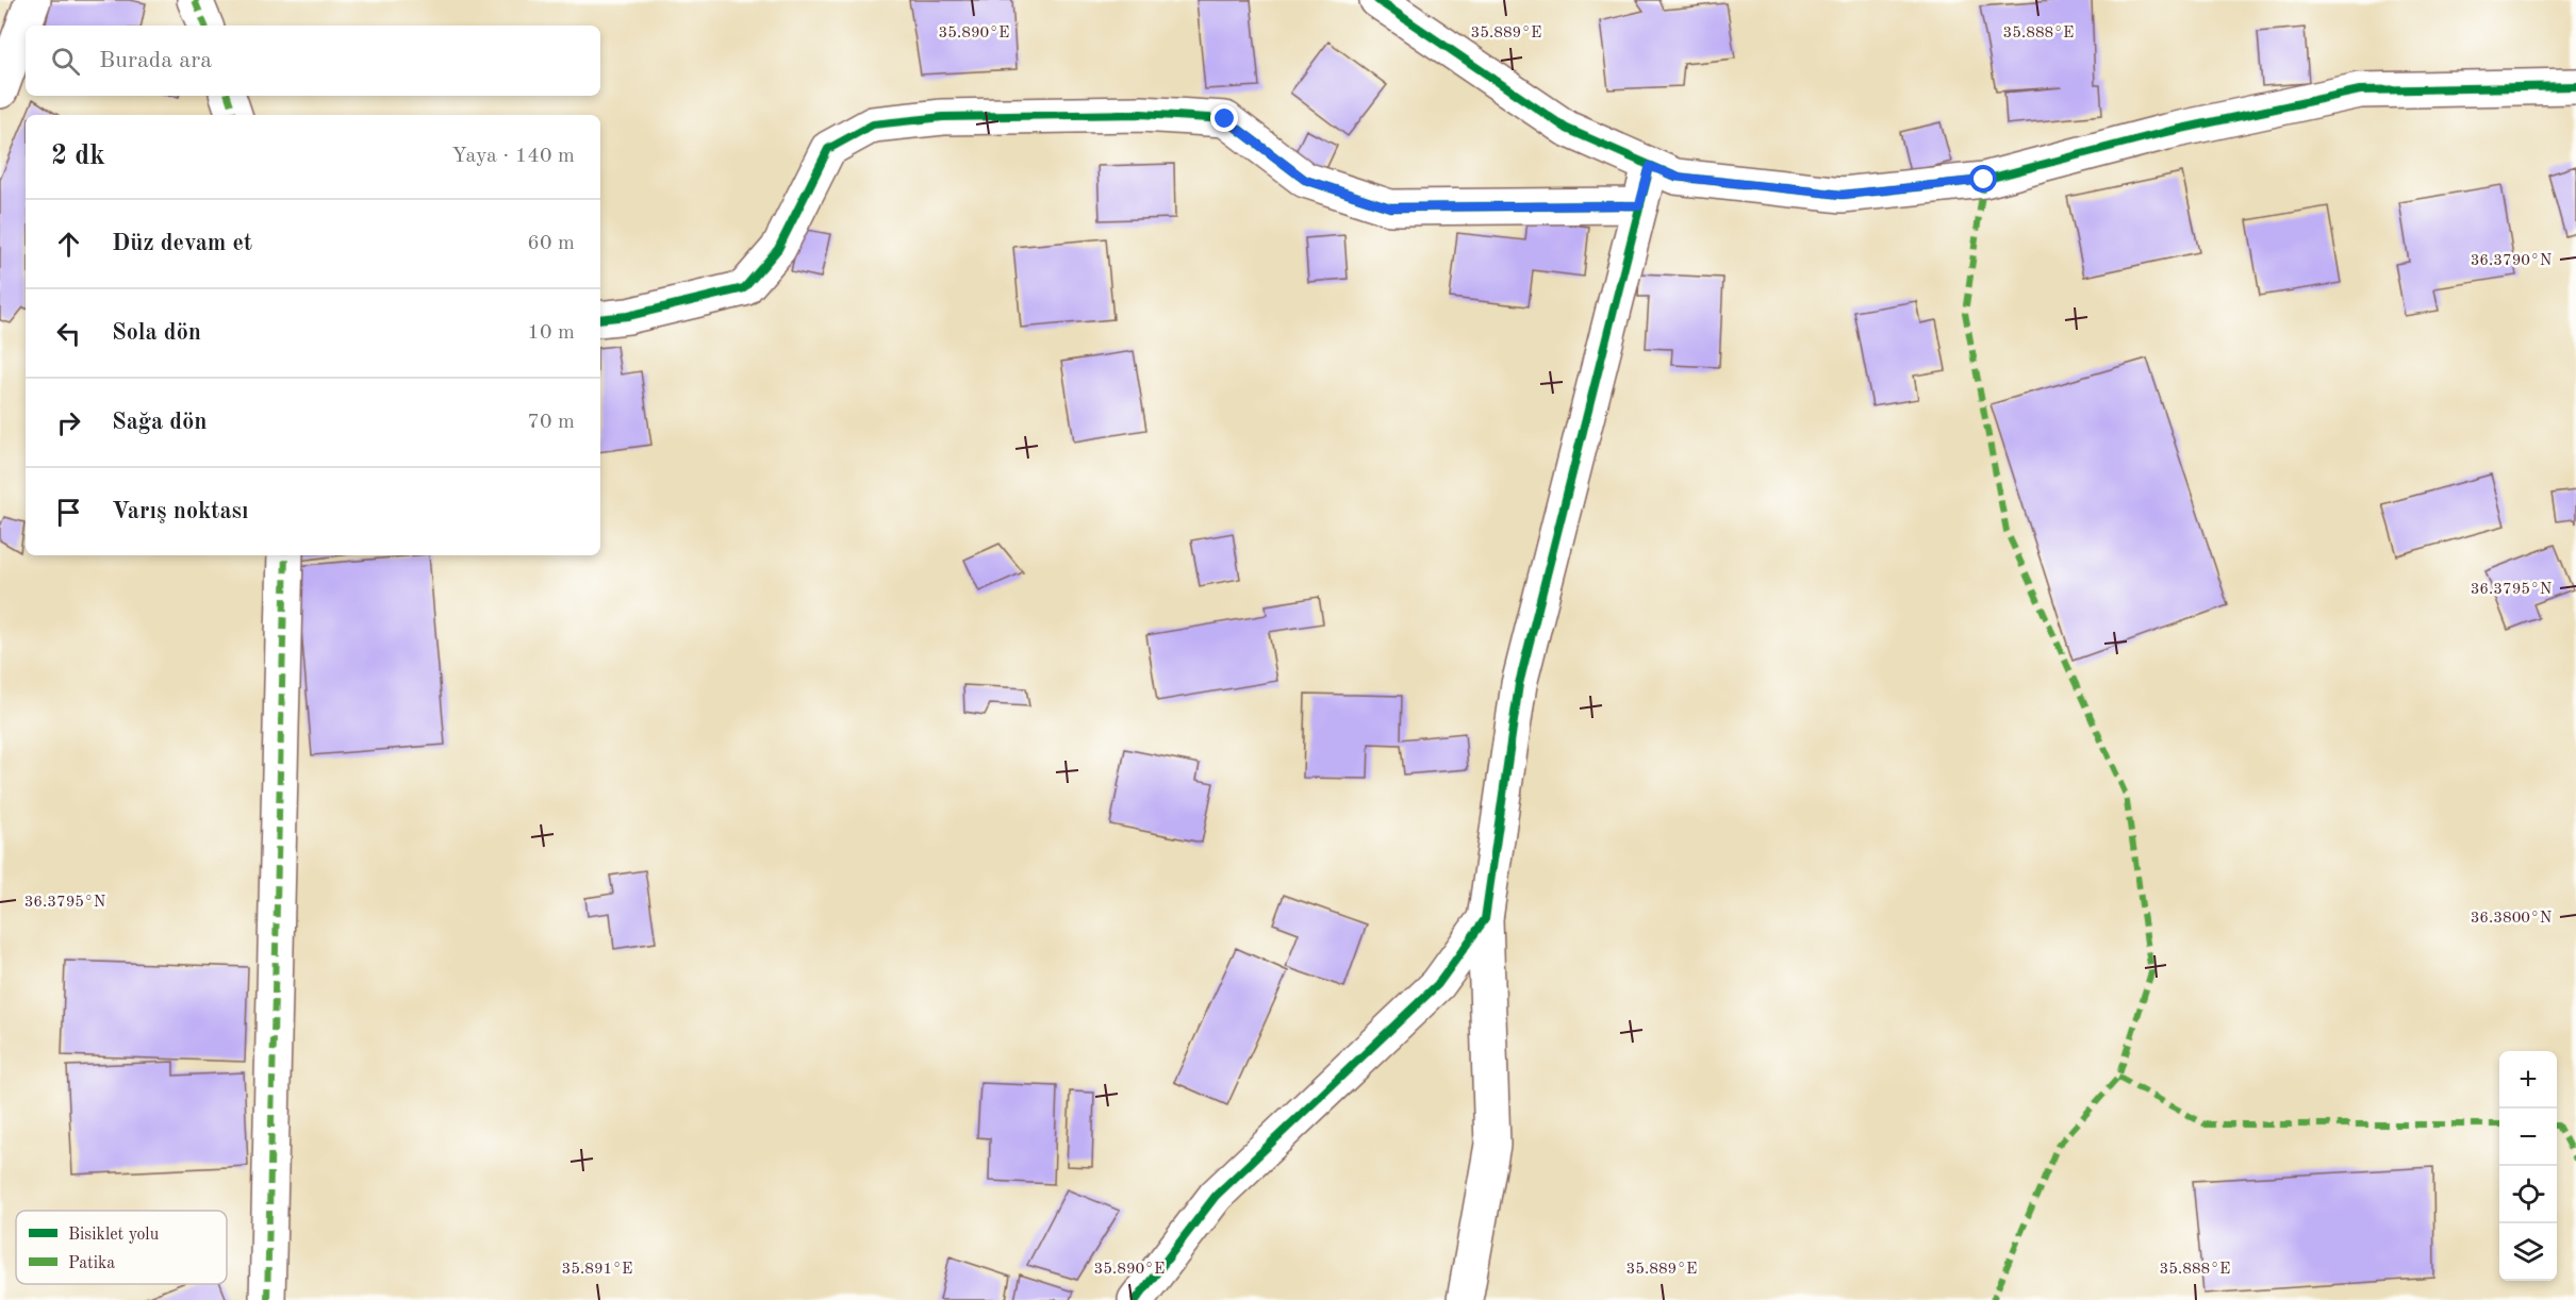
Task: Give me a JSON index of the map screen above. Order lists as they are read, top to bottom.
{
  "legend": ["Bisiklet yolu", "Patika"],
  "page": {
    "search": "Burada ara",
    "heading": ["2 dk", "Yaya · 140 m"],
    "list": [
      ["Düz devam et", "60 m"],
      ["Sola dön", "10 m"],
      ["Sağa dön", "70 m"],
      "Varış noktası"
    ],
    "map_buttons": ["+", "−"]
  },
  "coordinates": [
    "35.890°E",
    "35.889°E",
    "35.888°E",
    "36.3790°N",
    "36.3795°N",
    "36.3800°N",
    "35.891°E"
  ]
}
